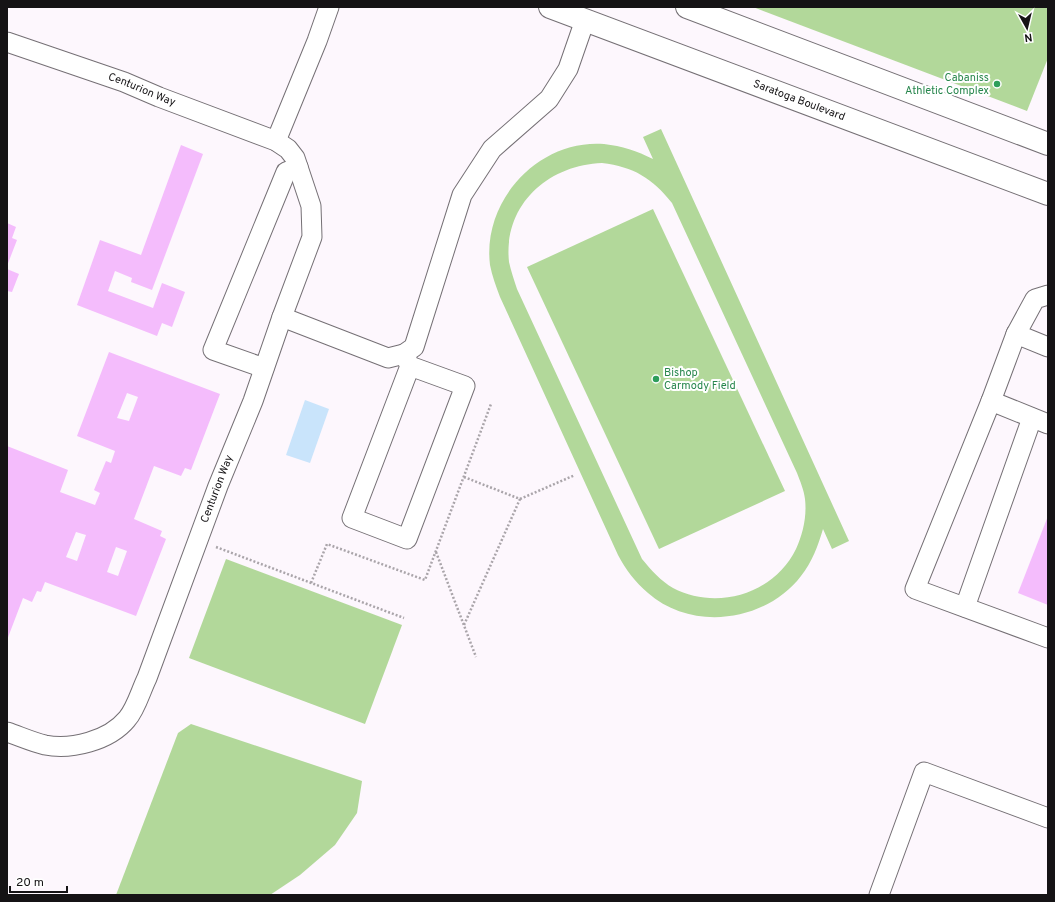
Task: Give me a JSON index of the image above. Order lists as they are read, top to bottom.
{
  "streets": {
    "main road": ["Saratoga Boulevard"],
    "lane": ["Centurion Way"]
  },
  "places": ["Cabaniss Athletic Complex", "Bishop Carmody Field"],
  "scale_bar": "20 m",
  "north": "bottom"
}
